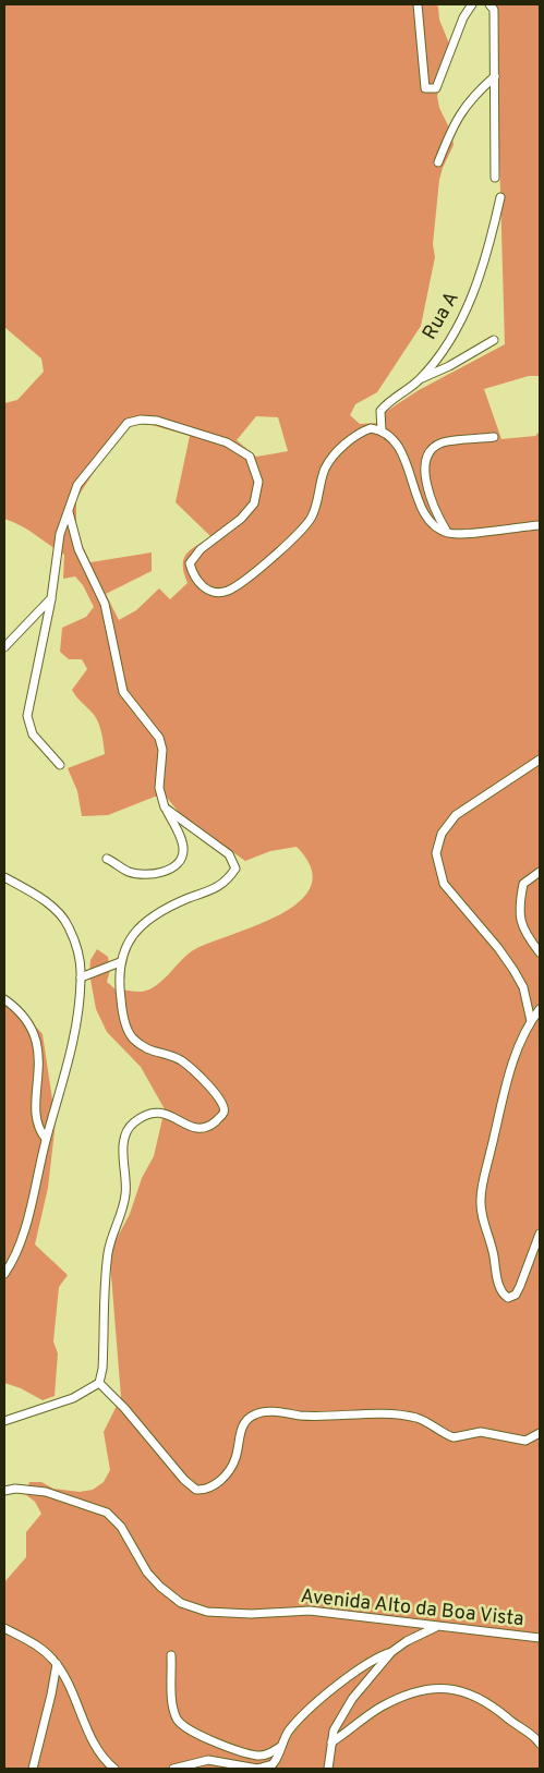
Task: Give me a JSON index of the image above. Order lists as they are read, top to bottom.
{
  "streets": {
    "street": ["Rua A", "Avenida Alto da Boa Vista"]
  }
}
